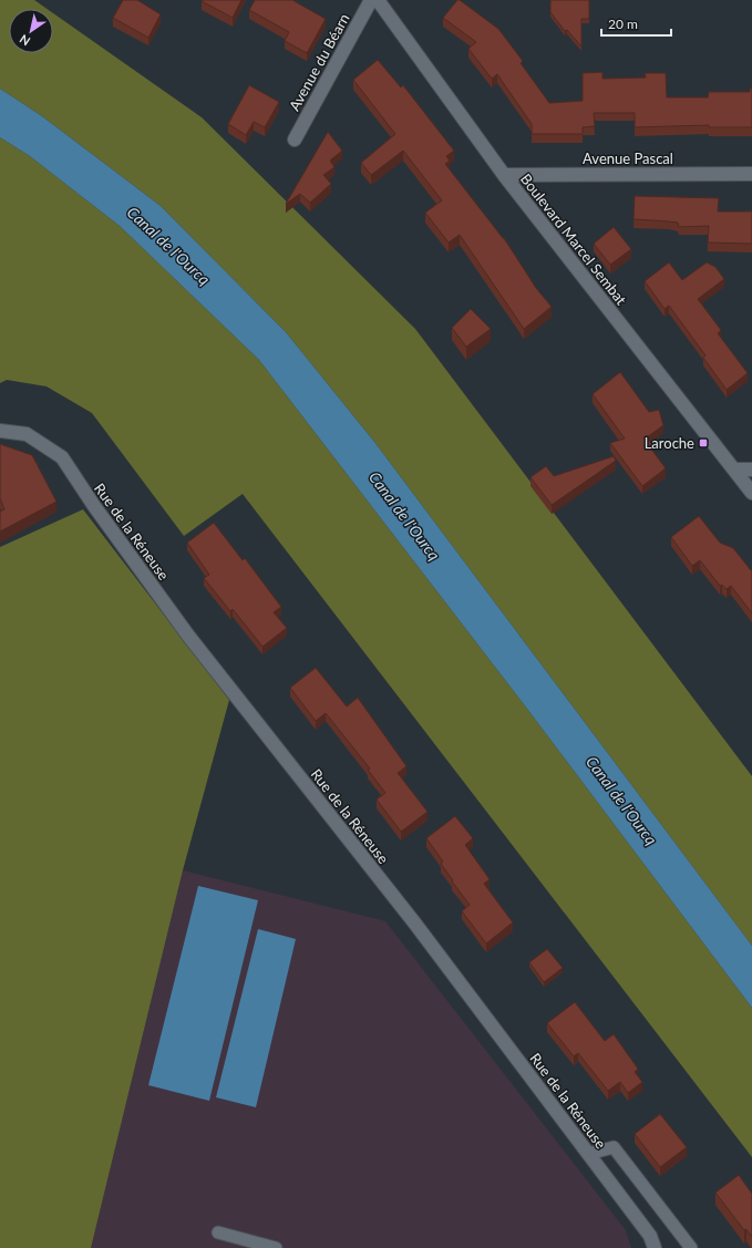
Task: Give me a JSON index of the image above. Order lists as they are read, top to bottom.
{
  "streets": {
    "street": [
      "Avenue du Béarn",
      "Avenue Pascal",
      "Boulevard Marcel Sembat",
      "Rue de la Réneuse"
    ]
  },
  "crossings": [
    ["Avenue Pascal", "Boulevard Marcel Sembat"]
  ],
  "water": ["Canal de l'Ourcq"],
  "places": {
    "transit": ["Laroche"]
  },
  "scale_bar": "20 m",
  "north": "bottom left"
}
